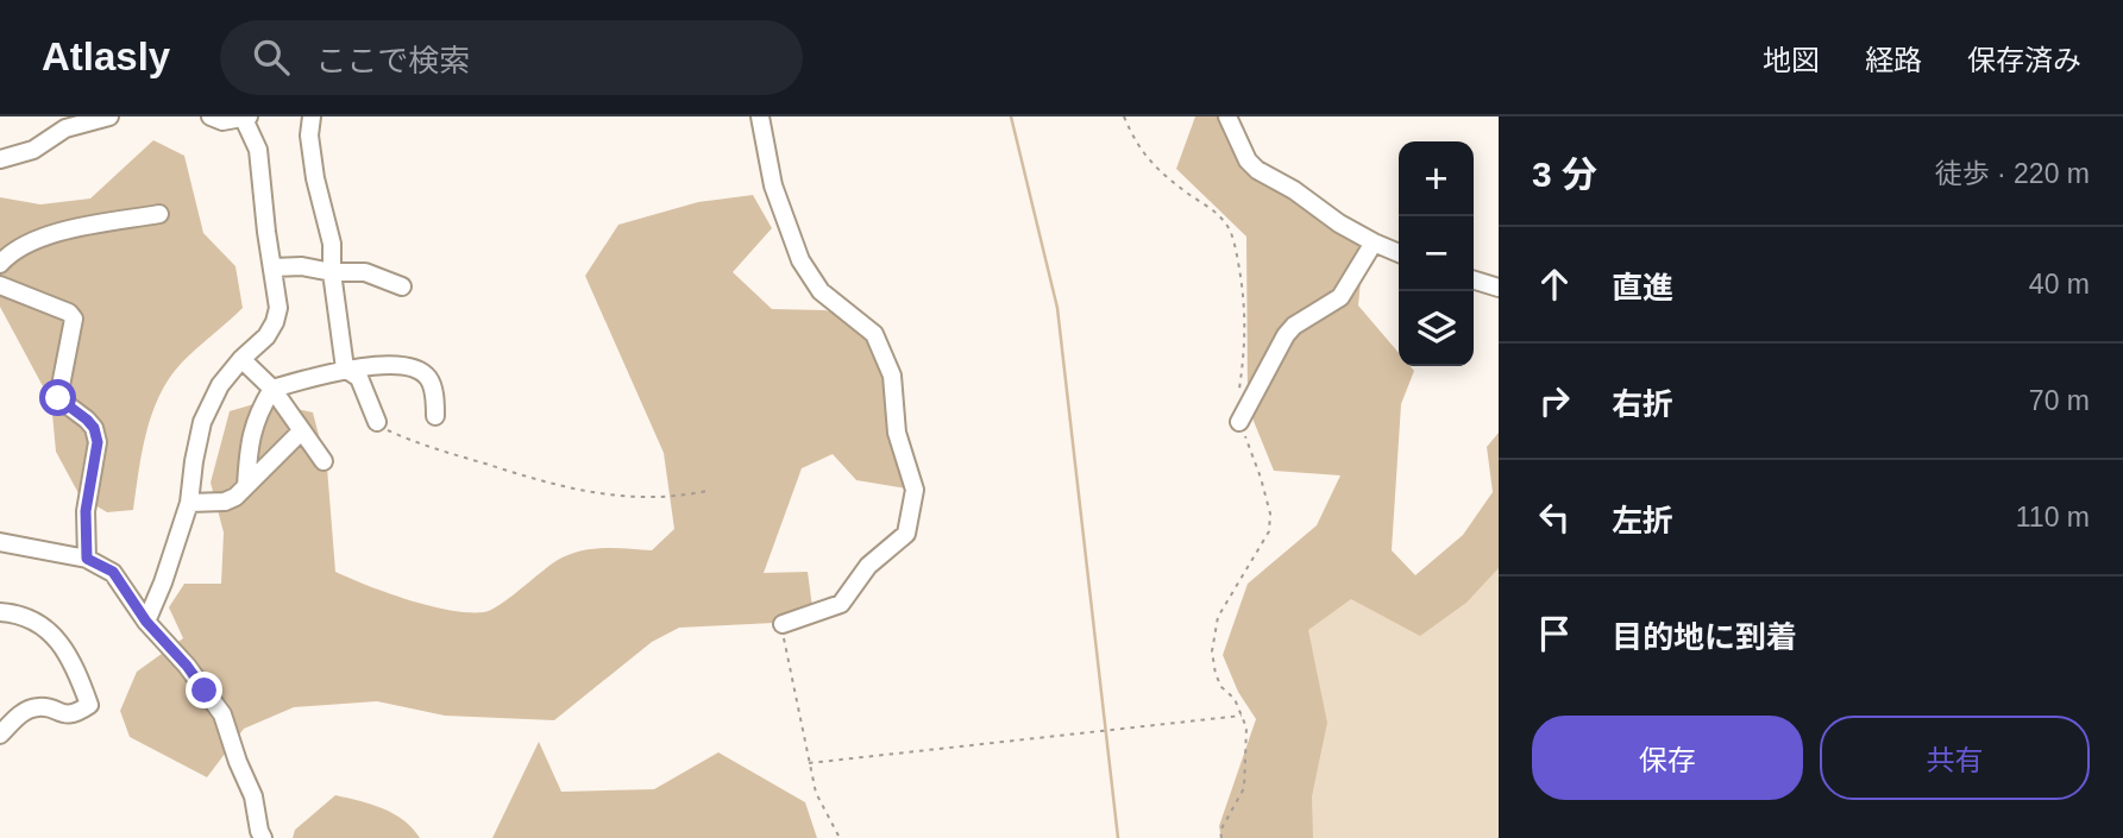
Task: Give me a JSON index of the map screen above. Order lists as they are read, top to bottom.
{
  "page": {
    "header": "Atlasly",
    "search": "ここで検索",
    "nav": ["地図", "経路", "保存済み"],
    "heading": ["3 分", "徒歩 · 220 m"],
    "map_buttons": ["+", "−"],
    "list": [
      ["直進", "40 m"],
      ["右折", "70 m"],
      ["左折", "110 m"],
      "目的地に到着"
    ],
    "buttons": ["保存", "共有"]
  }
}
